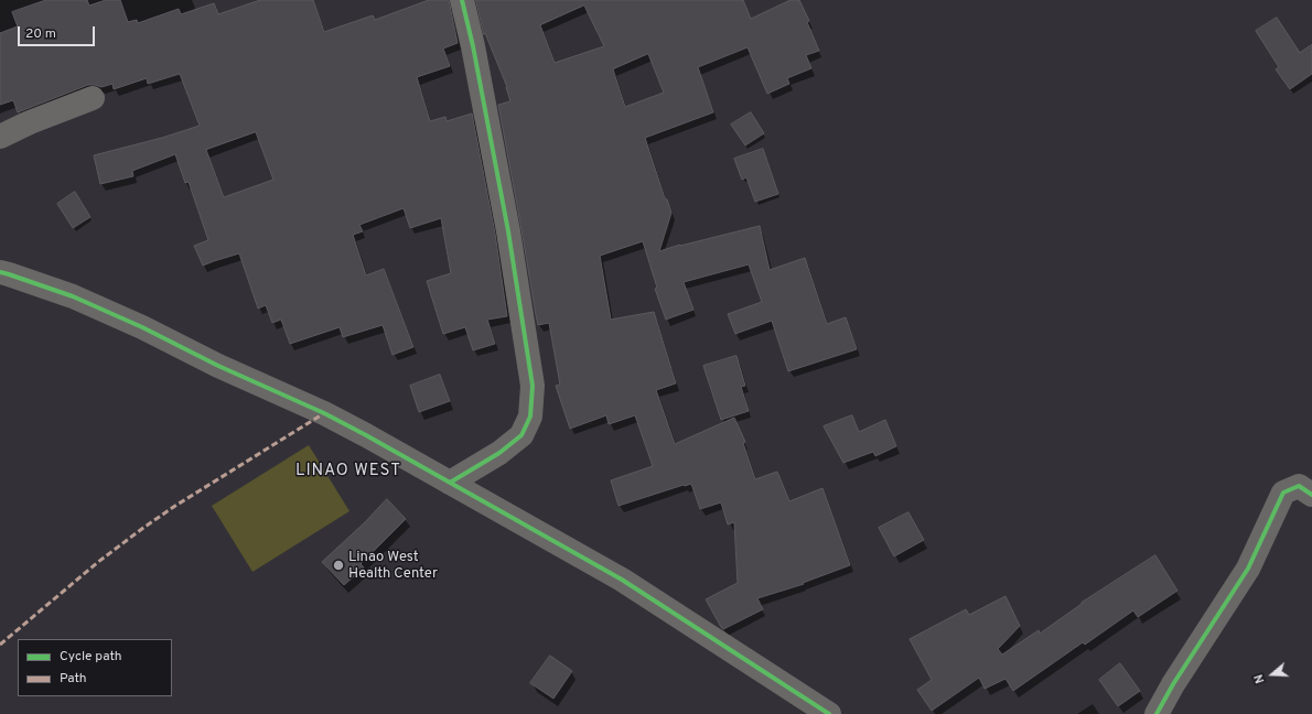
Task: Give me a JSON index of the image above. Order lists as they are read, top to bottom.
{
  "districts": ["LINAO WEST"],
  "places": ["Linao West Health Center"],
  "legend": ["Cycle path", "Path"],
  "scale_bar": "20 m",
  "north": "left"
}
